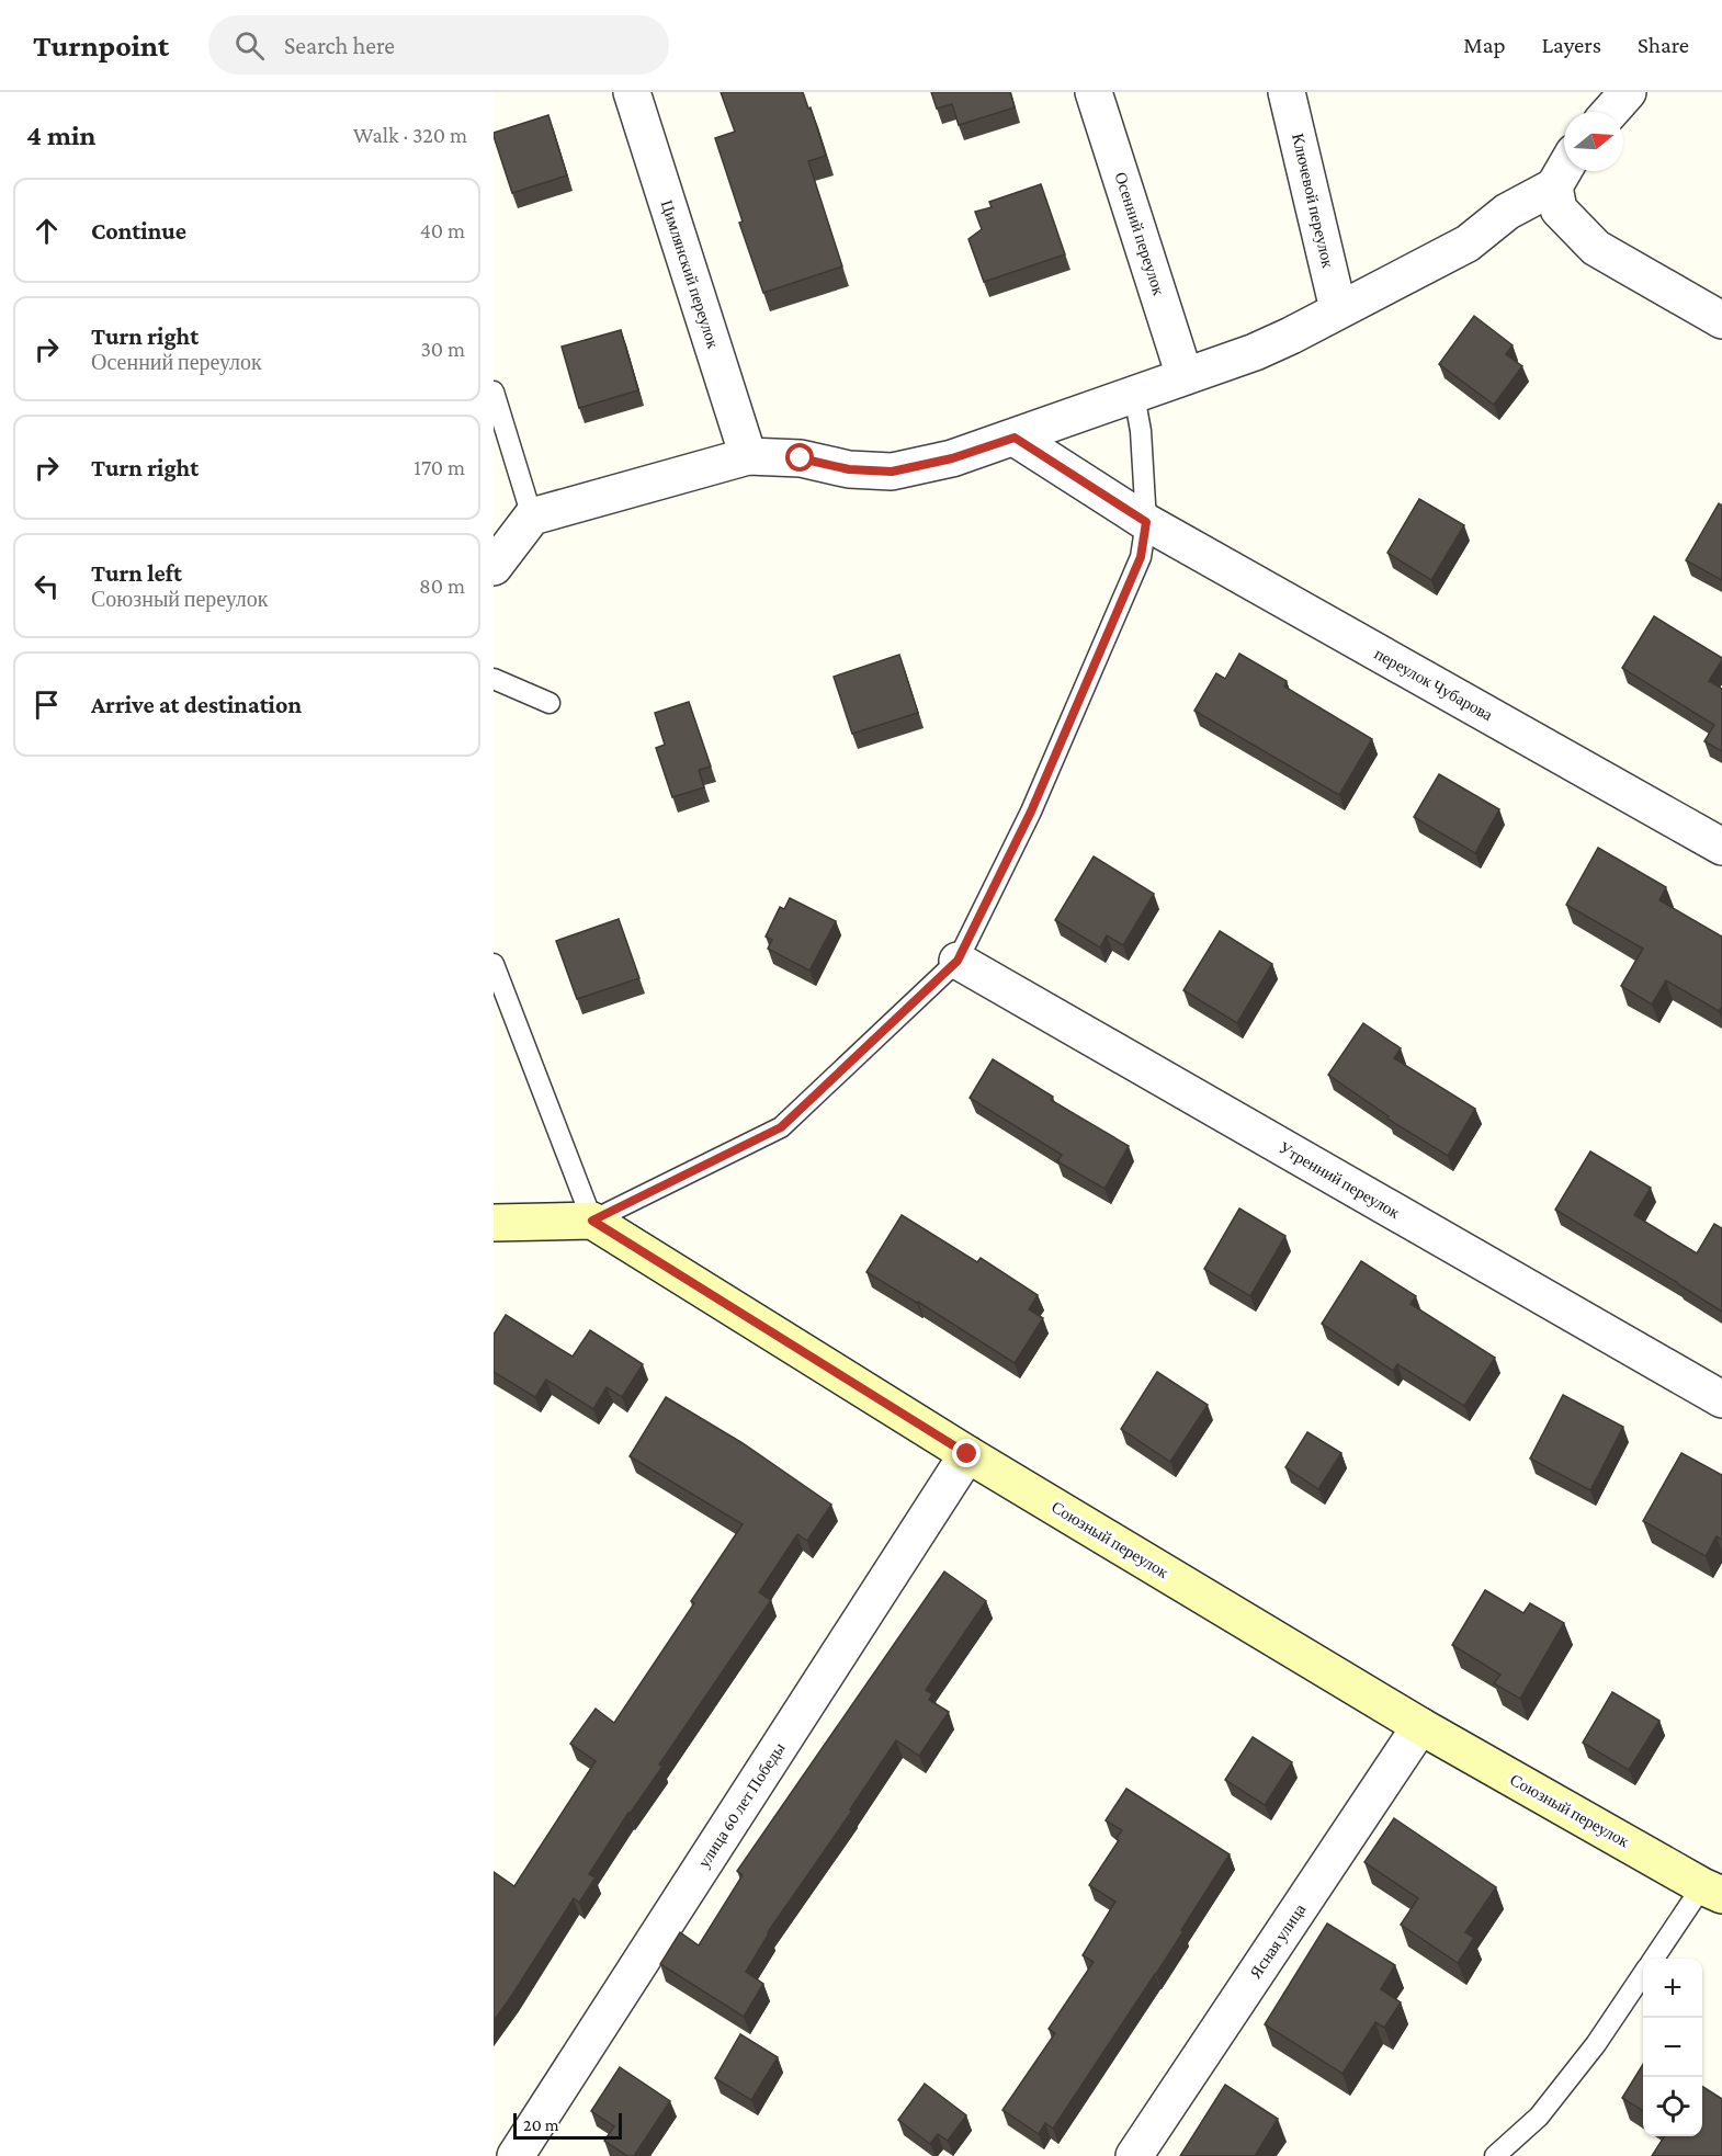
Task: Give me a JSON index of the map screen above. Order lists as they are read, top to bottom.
{
  "streets": {
    "street": [
      "Ключевой переулок",
      "Осенний переулок",
      "Цимлянский переулок",
      "переулок Чубарова",
      "Утренний переулок",
      "Союзный переулок",
      "улица 60 лет Победы",
      "Ясная улица"
    ]
  },
  "crossings": [
    ["Союзный переулок", "улица 60 лет Победы"],
    ["Союзный переулок", "Ясная улица"]
  ],
  "scale_bar": "20 m",
  "north": "right",
  "page": {
    "header": "Turnpoint",
    "search": "Search here",
    "nav": ["Map", "Layers", "Share"],
    "heading": ["4 min", "Walk · 320 m"],
    "list": [
      ["Continue", "40 m"],
      ["Turn right", "Осенний переулок", "30 m"],
      ["Turn right", "170 m"],
      ["Turn left", "Союзный переулок", "80 m"],
      "Arrive at destination"
    ],
    "map_buttons": ["+", "−"],
    "scale": "20 m"
  }
}
